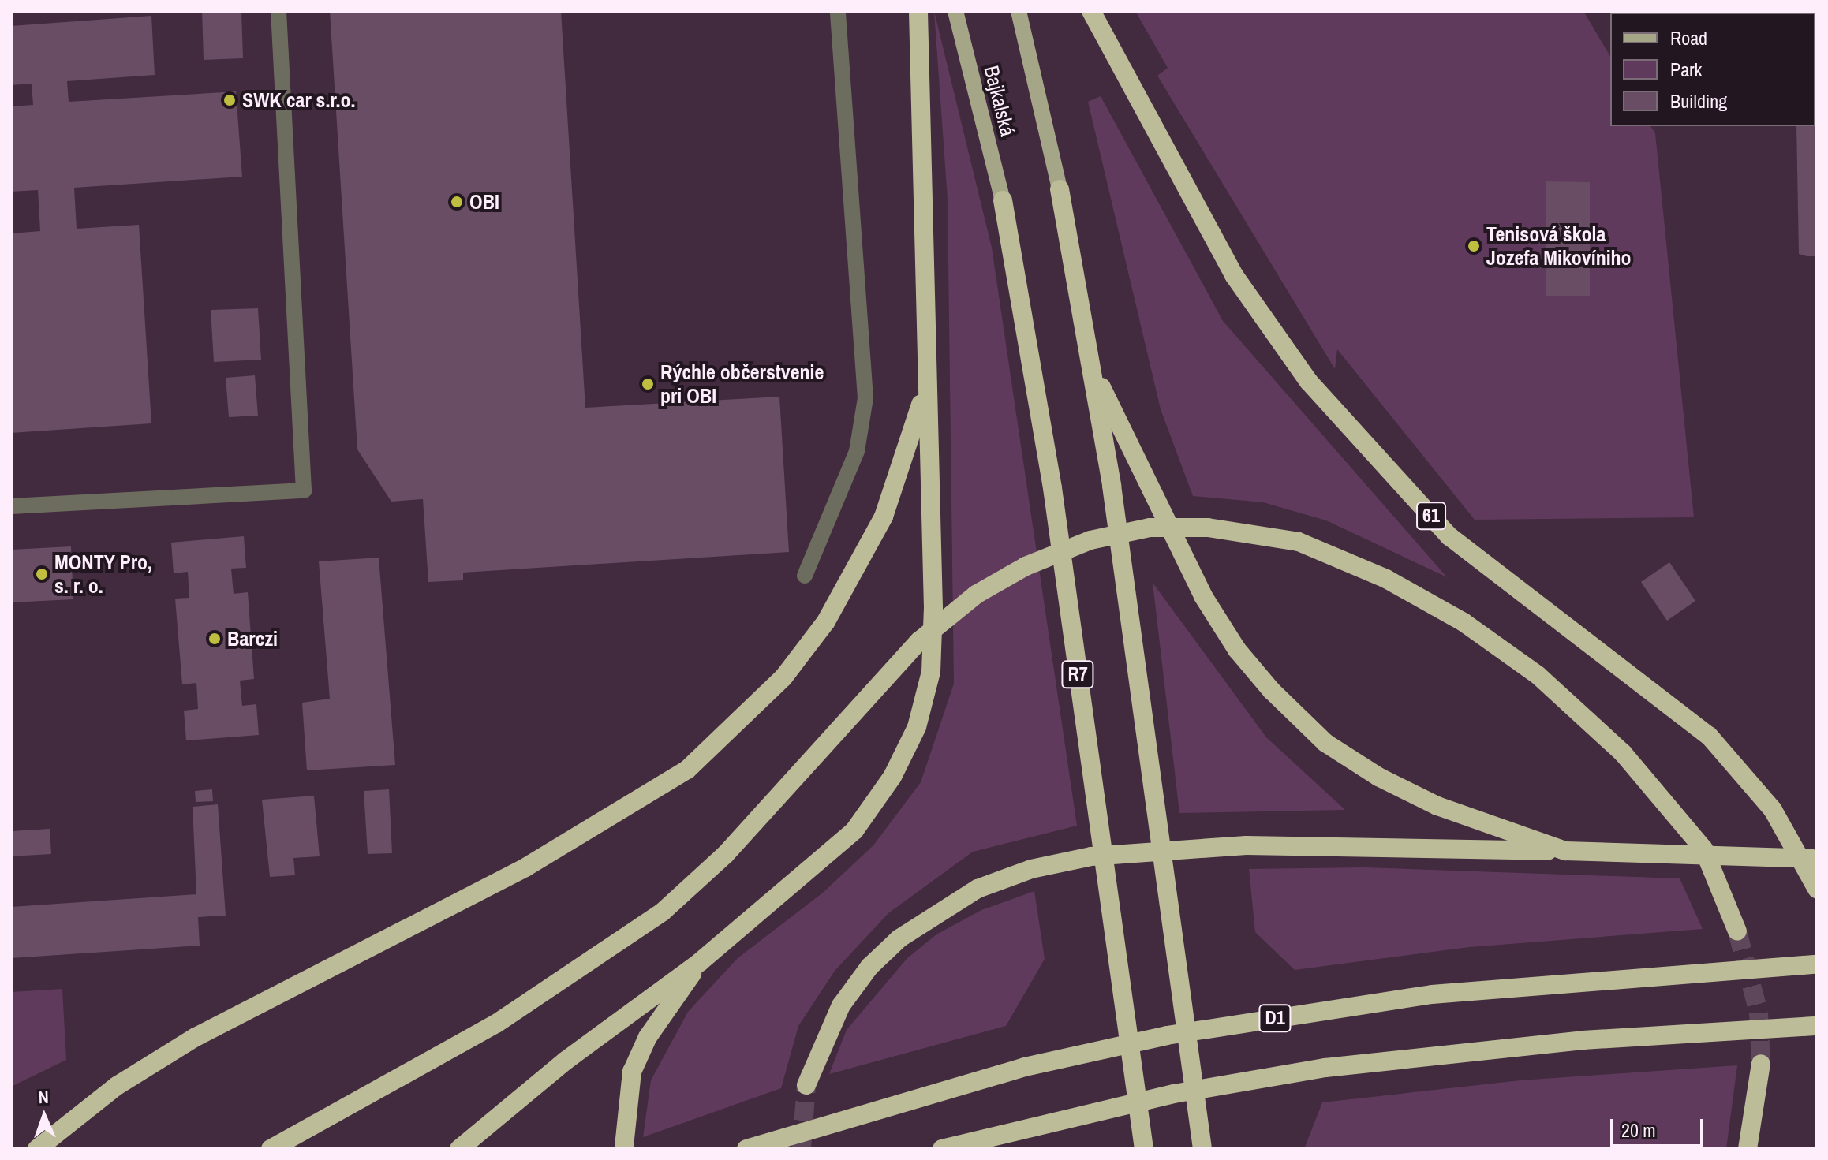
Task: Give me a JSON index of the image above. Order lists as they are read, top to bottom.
{
  "streets": {
    "highway": ["61", "R7", "D1"],
    "main road": ["Bajkalská"]
  },
  "crossings": [
    ["Bajkalská", "R7"]
  ],
  "places": [
    "SWK car s.r.o.",
    "OBI",
    "Tenisová škola Jozefa Mikovíniho",
    "Rýchle občerstvenie pri OBI",
    "MONTY Pro, s. r. o.",
    "Barczi"
  ],
  "legend": ["Road", "Park", "Building"],
  "scale_bar": "20 m",
  "north": "top"
}
